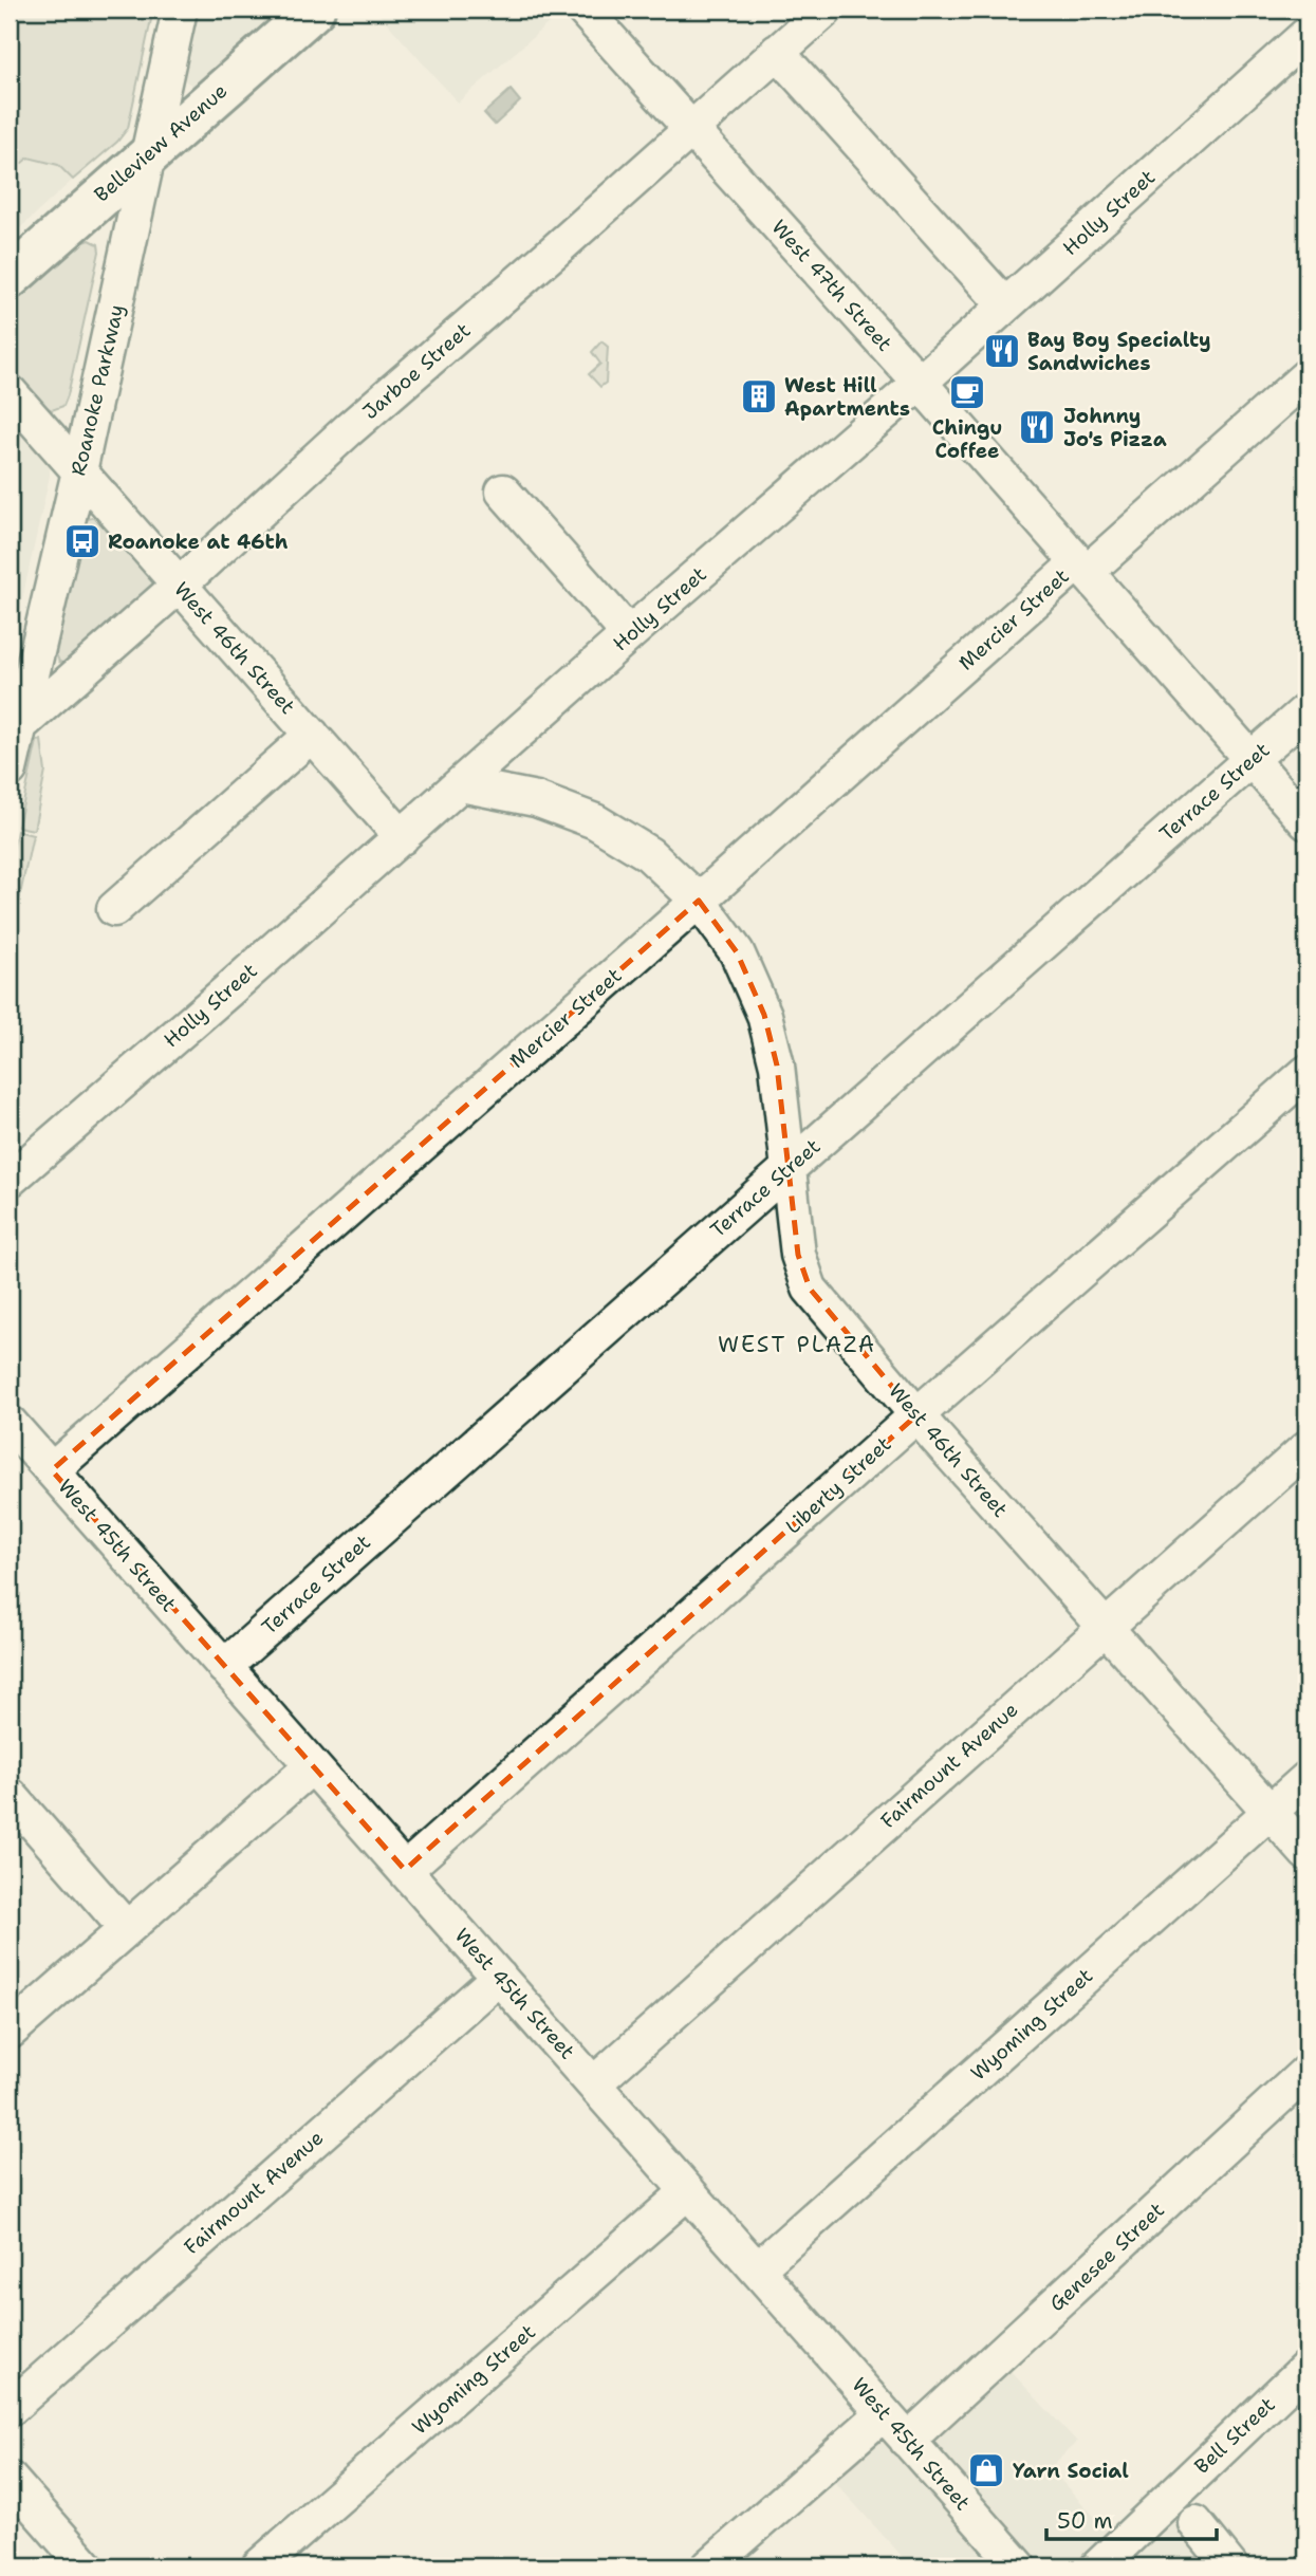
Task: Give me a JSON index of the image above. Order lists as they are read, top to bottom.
{
  "streets": {
    "main road": ["Belleview Avenue"],
    "street": [
      "Holly Street",
      "West 47th Street",
      "Jarboe Street",
      "Roanoke Parkway",
      "Mercier Street",
      "West 46th Street",
      "Terrace Street",
      "Liberty Street",
      "West 45th Street",
      "Fairmount Avenue",
      "Wyoming Street",
      "Genesee Street",
      "Bell Street"
    ]
  },
  "crossings": [
    ["Belleview Avenue", "Roanoke Parkway"],
    ["Holly Street", "West 47th Street"],
    ["Holly Street", "West 46th Street"],
    ["West 47th Street", "Jarboe Street"],
    ["West 47th Street", "Mercier Street"],
    ["West 47th Street", "Terrace Street"],
    ["Jarboe Street", "Roanoke Parkway"],
    ["Jarboe Street", "West 46th Street"],
    ["Roanoke Parkway", "West 46th Street"],
    ["Mercier Street", "West 46th Street"],
    ["Mercier Street", "West 45th Street"],
    ["West 46th Street", "Terrace Street"],
    ["West 46th Street", "Liberty Street"],
    ["West 46th Street", "Fairmount Avenue"],
    ["West 46th Street", "Wyoming Street"],
    ["Terrace Street", "West 45th Street"],
    ["Liberty Street", "West 45th Street"],
    ["West 45th Street", "Fairmount Avenue"],
    ["West 45th Street", "Wyoming Street"],
    ["West 45th Street", "Genesee Street"]
  ],
  "districts": ["WEST PLAZA"],
  "places": {
    "restaurant": ["Bay Boy Specialty Sandwiches", "Johnny Jo's Pizza"],
    "cafe": ["Chingu Coffee"],
    "building": ["West Hill Apartments"],
    "bus stop": ["Roanoke at 46th"],
    "shop": ["Yarn Social"]
  },
  "scale_bar": "50 m"
}
